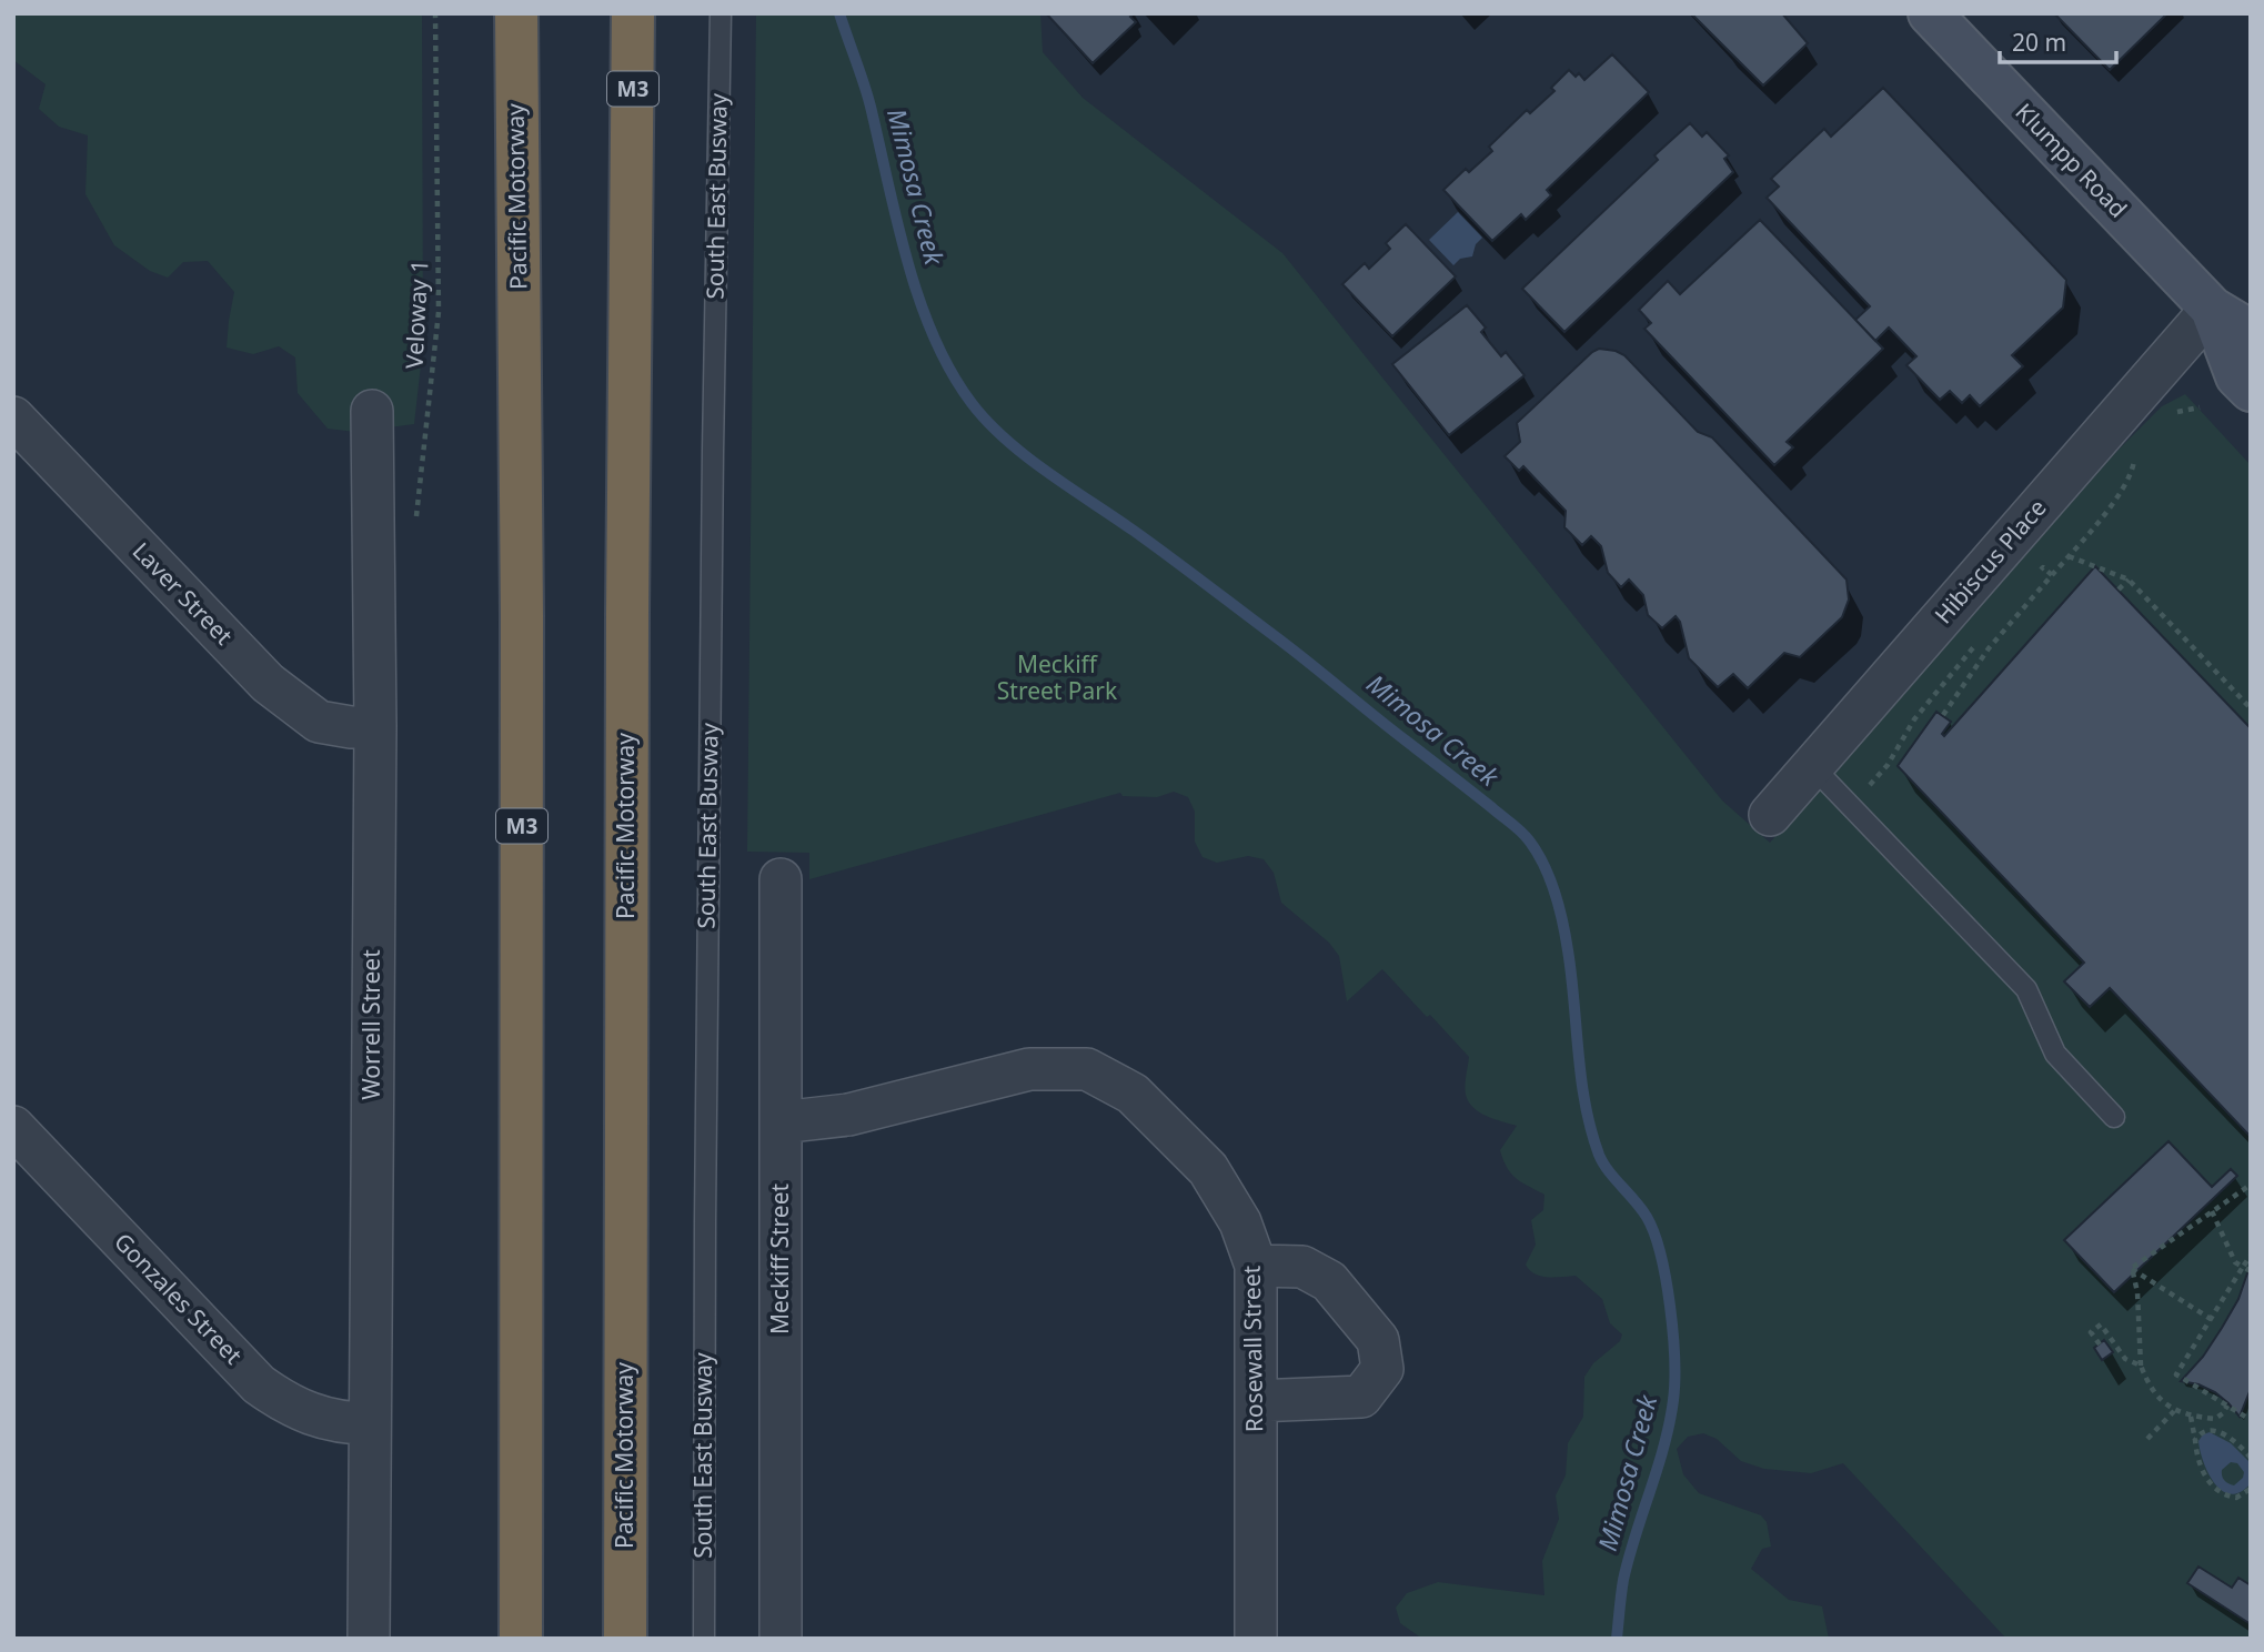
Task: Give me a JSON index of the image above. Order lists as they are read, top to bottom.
{
  "streets": {
    "highway": ["M3", "Pacific Motorway"],
    "main road": ["Klumpp Road"],
    "street": [
      "Hibiscus Place",
      "Laver Street",
      "Worrell Street",
      "Meckiff Street",
      "Gonzales Street",
      "Rosewall Street"
    ],
    "lane": ["South East Busway"],
    "path": ["Veloway 1"]
  },
  "crossings": [
    ["Klumpp Road", "Hibiscus Place"],
    ["Laver Street", "Worrell Street"],
    ["Worrell Street", "Gonzales Street"],
    ["Meckiff Street", "Rosewall Street"]
  ],
  "water": ["Mimosa Creek"],
  "parks": ["Meckiff Street Park"],
  "scale_bar": "20 m"
}
